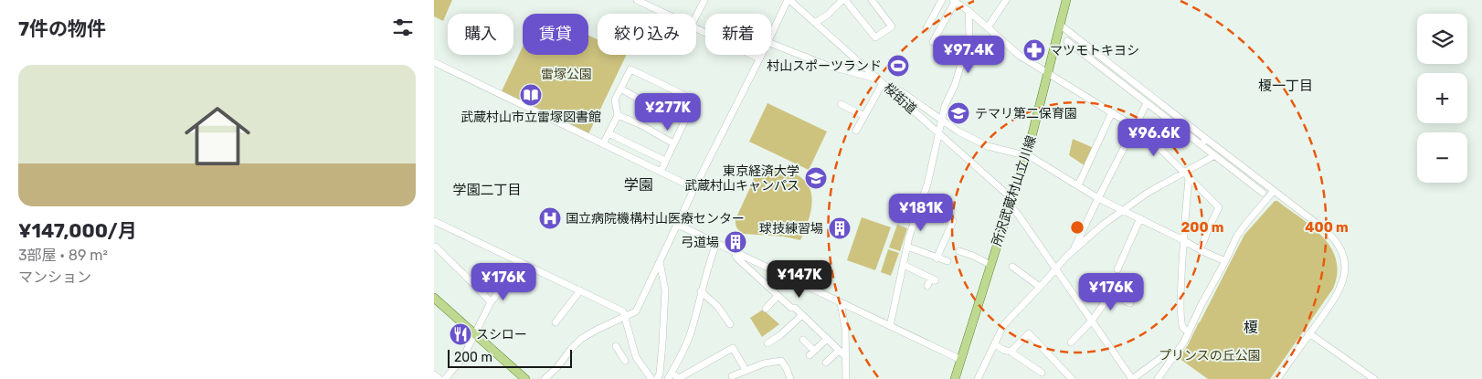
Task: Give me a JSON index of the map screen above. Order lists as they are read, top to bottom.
{
  "streets": {
    "main road": ["所沢武蔵村山立川線"],
    "street": ["桜街道"]
  },
  "crossings": [
    ["桜街道", "所沢武蔵村山立川線"]
  ],
  "districts": [
    "榎一丁目",
    "学園",
    "学園二丁目",
    "榎"
  ],
  "parks": ["雷塚公園", "プリンスの丘公園"],
  "places": {
    "pharmacy": ["マツモトキヨシ"],
    "sports": ["村山スポーツランド"],
    "library": ["武蔵村山市立雷塚図書館"],
    "school or university": ["テマリ第二保育園", "東京経済大学 武蔵村山キャンパス"],
    "hospital": ["国立病院機構村山医療センター"],
    "building": ["球技練習場", "弓道場"],
    "restaurant": ["スシロー"]
  },
  "scale_bar": "200 m",
  "page": {
    "heading": "7件の物件",
    "map_buttons": ["+", "−"],
    "chip": [
      "購入",
      "賃貸",
      "絞り込み",
      "新着"
    ],
    "price": [
      "¥97.4K",
      "¥277K",
      "¥96.6K",
      "¥181K",
      "¥147K",
      "¥176K",
      "¥176K"
    ],
    "list": [
      {
        "name": "¥147,000/月",
        "note": "3部屋 · 89 m² · マンション"
      }
    ],
    "scale": "200 m"
  },
  "rings": ["200 m", "400 m"]
}
